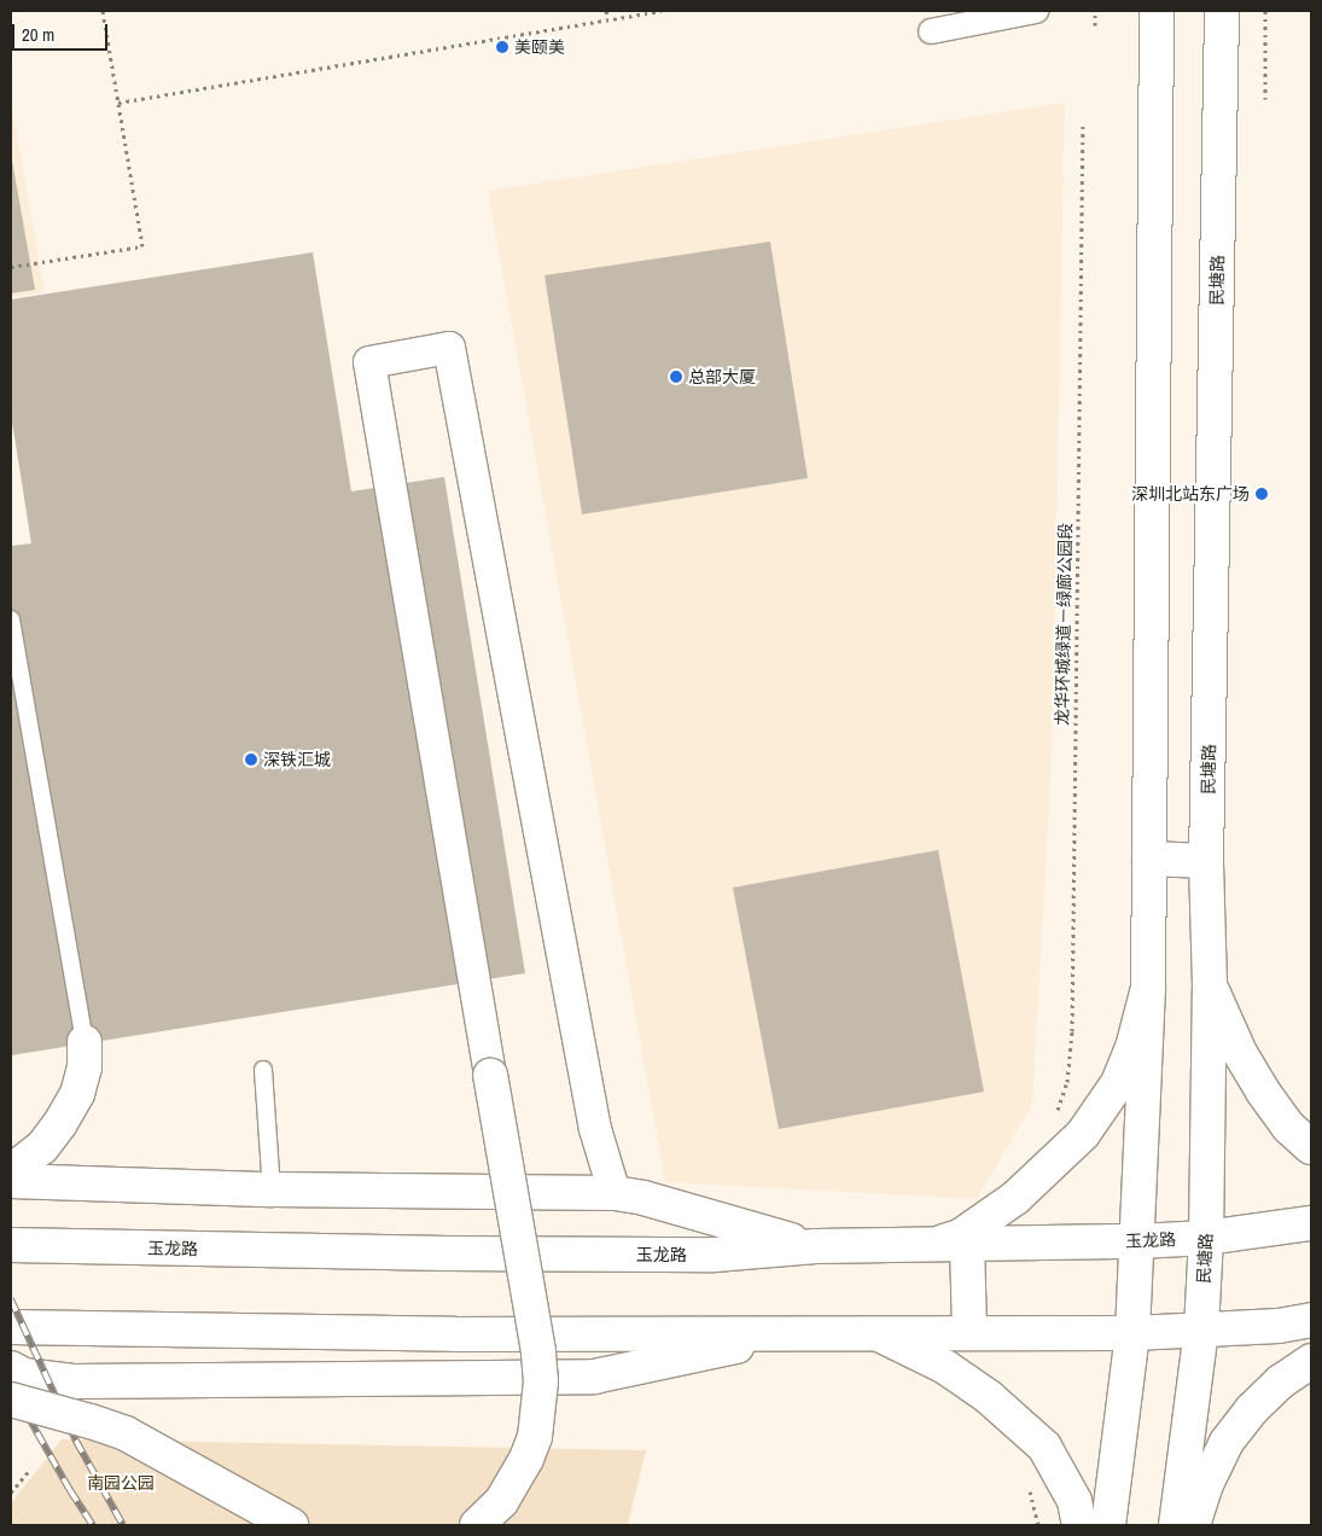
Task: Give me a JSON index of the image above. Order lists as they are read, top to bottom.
{
  "streets": {
    "main road": ["民塘路", "玉龙路"],
    "path": ["龙华环城绿道－绿廊公园段"]
  },
  "crossings": [
    ["民塘路", "玉龙路"]
  ],
  "parks": ["南园公园"],
  "places": [
    "美颐美",
    "总部大厦",
    "深圳北站东广场",
    "深铁汇城"
  ],
  "scale_bar": "20 m"
}
